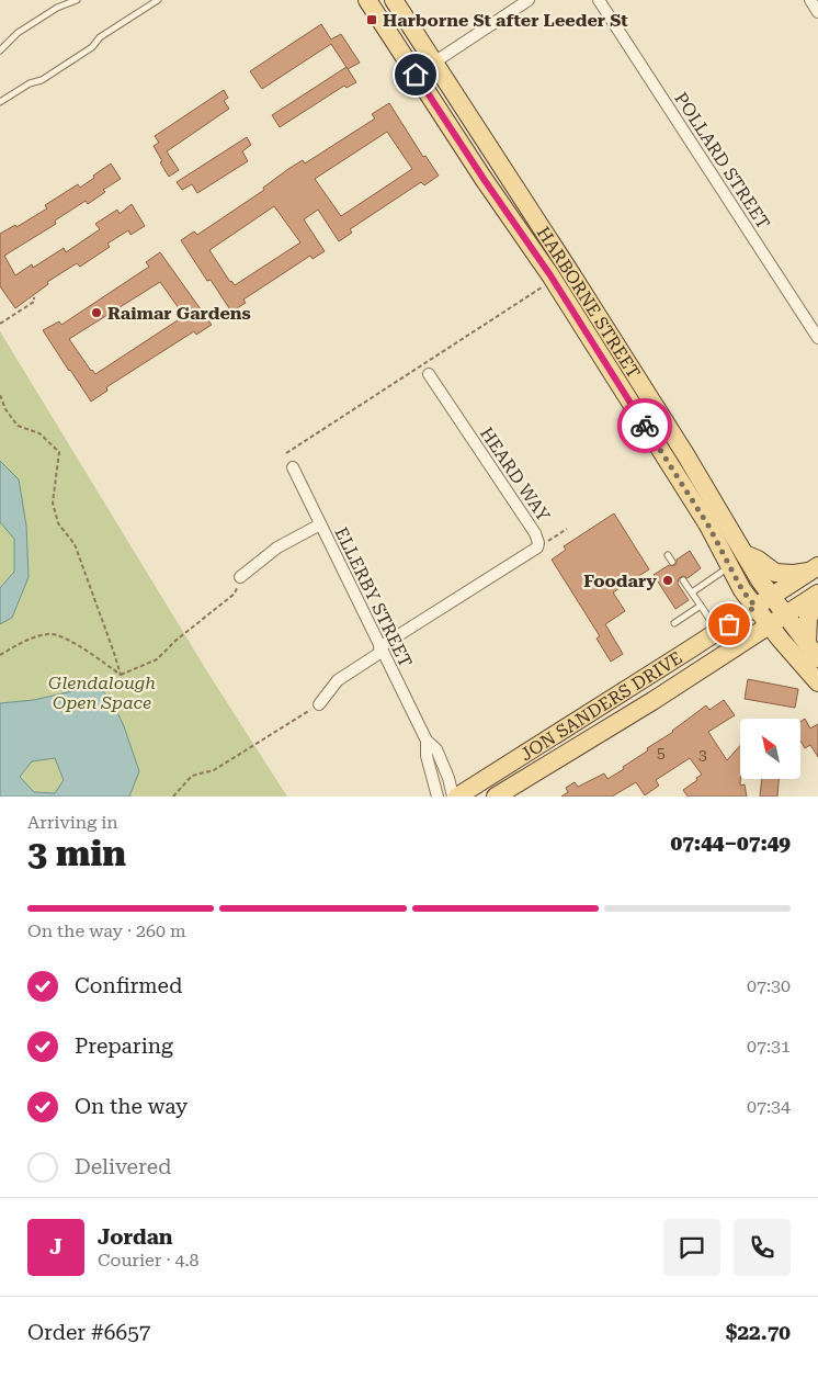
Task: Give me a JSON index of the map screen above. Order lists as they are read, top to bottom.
{
  "streets": {
    "main road": ["HARBORNE STREET", "JON SANDERS DRIVE"],
    "street": ["POLLARD STREET", "HEARD WAY", "ELLERBY STREET"]
  },
  "crossings": [
    ["HARBORNE STREET", "JON SANDERS DRIVE"],
    ["HEARD WAY", "ELLERBY STREET"],
    ["ELLERBY STREET", "JON SANDERS DRIVE"]
  ],
  "parks": ["Glendalough Open Space"],
  "places": {
    "transit": ["Harborne St after Leeder St"],
    "other": ["Raimar Gardens", "Foodary"]
  },
  "house_numbers": ["5", "3"],
  "north": "top left",
  "page": {
    "heading": ["3 min", "Arriving in", "07:44–07:49"],
    "panel": [
      "Jordan",
      "Courier · 4.8",
      "Order #6657",
      "$22.70"
    ],
    "bar": "On the way · 260 m",
    "list": [
      ["Confirmed", "07:30"],
      ["Preparing", "07:31"],
      ["On the way", "07:34"],
      "Delivered"
    ],
    "round": "J"
  }
}
